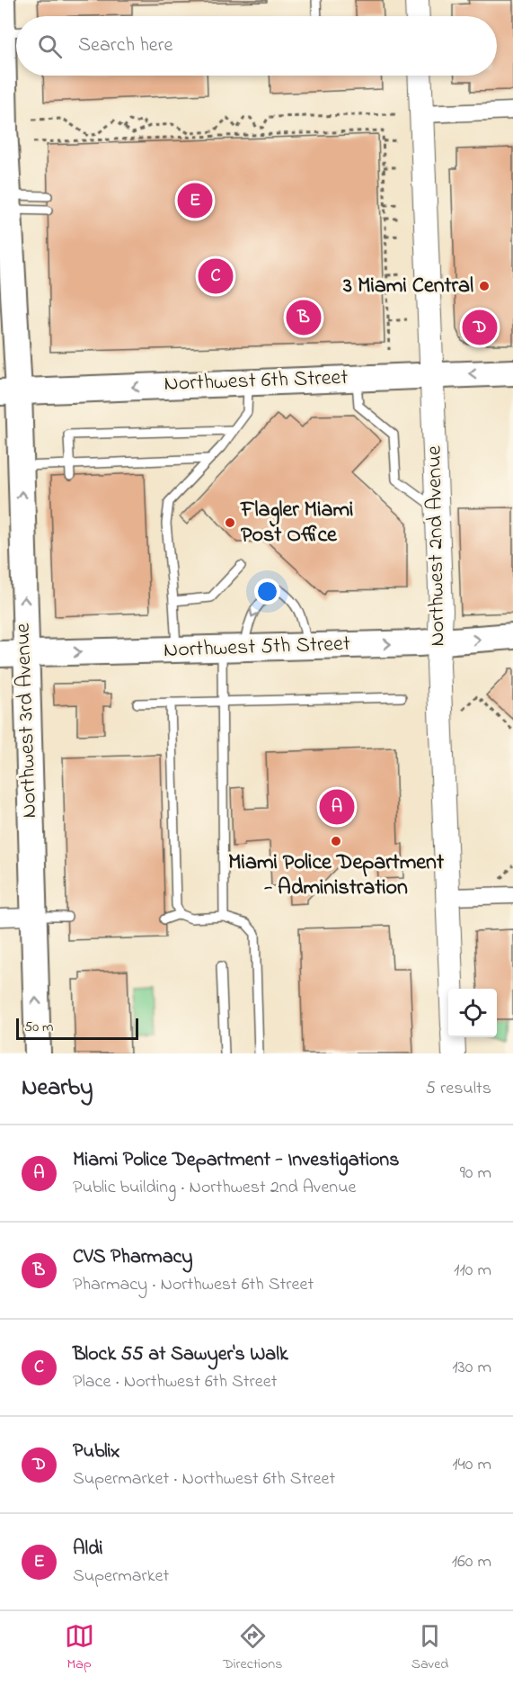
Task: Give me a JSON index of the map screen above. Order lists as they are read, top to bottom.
{
  "streets": {
    "main road": ["Northwest 6th Street", "Northwest 5th Street", "Northwest 3rd Avenue"],
    "street": ["Northwest 2nd Avenue"]
  },
  "crossings": [
    ["Northwest 6th Street", "Northwest 2nd Avenue"],
    ["Northwest 6th Street", "Northwest 3rd Avenue"],
    ["Northwest 2nd Avenue", "Northwest 5th Street"],
    ["Northwest 5th Street", "Northwest 3rd Avenue"]
  ],
  "one_way": ["Northwest 6th Street", "Northwest 5th Street"],
  "places": ["3 Miami Central", "Flagler Miami Post Office", "Miami Police Department - Administration"],
  "scale_bar": "50 m",
  "page": {
    "search": "Search here",
    "pins": [
      "E",
      "C",
      "B",
      "D",
      "A"
    ],
    "scale": "50 m",
    "heading": ["Nearby", "5 results"],
    "list": [
      {
        "mark": "A",
        "name": "Miami Police Department - Investigations",
        "note": "Public building · Northwest 2nd Avenue",
        "value": "90 m"
      },
      {
        "mark": "B",
        "name": "CVS Pharmacy",
        "note": "Pharmacy · Northwest 6th Street",
        "value": "110 m"
      },
      {
        "mark": "C",
        "name": "Block 55 at Sawyer's Walk",
        "note": "Place · Northwest 6th Street",
        "value": "130 m"
      },
      {
        "mark": "D",
        "name": "Publix",
        "note": "Supermarket · Northwest 6th Street",
        "value": "140 m"
      },
      {
        "mark": "E",
        "name": "Aldi",
        "note": "Supermarket",
        "value": "160 m"
      }
    ],
    "nav": ["Map", "Directions", "Saved"]
  }
}
